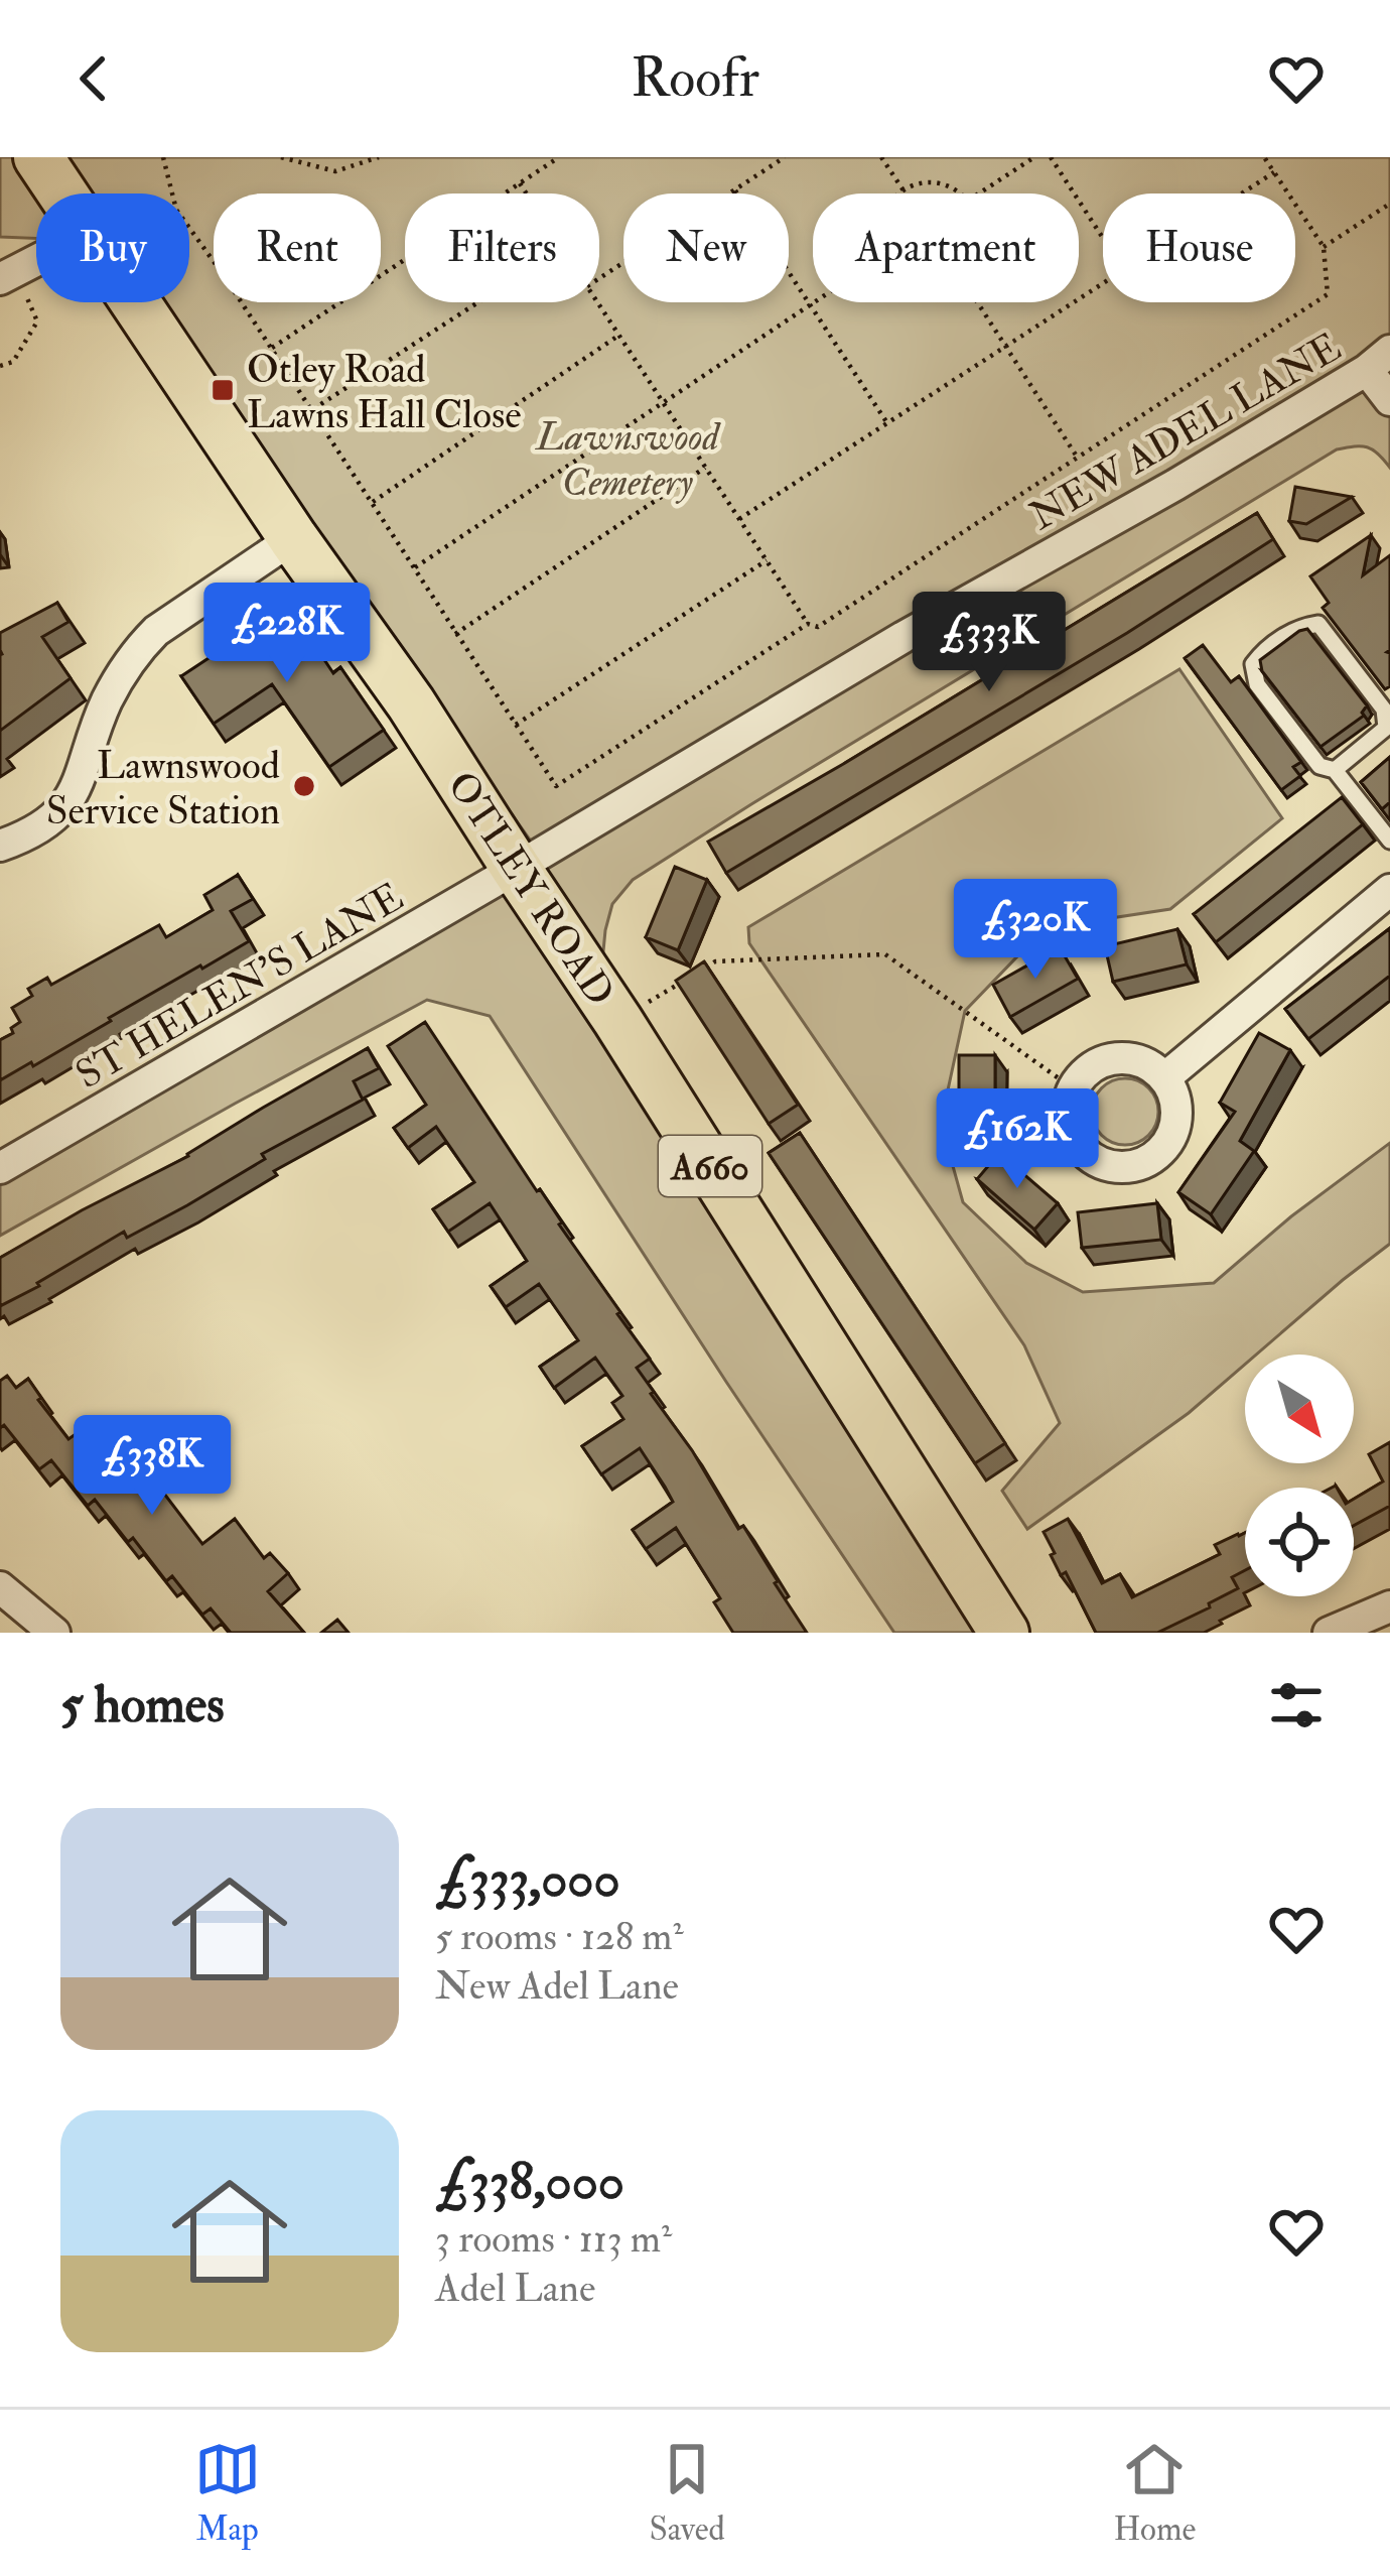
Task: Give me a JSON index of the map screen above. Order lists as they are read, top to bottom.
{
  "streets": {
    "highway": ["OTLEY ROAD", "A660"],
    "street": ["NEW ADEL LANE", "ST HELEN'S LANE"]
  },
  "crossings": [
    ["NEW ADEL LANE", "OTLEY ROAD"],
    ["NEW ADEL LANE", "ST HELEN'S LANE"],
    ["OTLEY ROAD", "ST HELEN'S LANE"]
  ],
  "parks": ["Lawnswood Cemetery"],
  "places": {
    "transit": ["Otley Road Lawns Hall Close"],
    "other": ["Lawnswood Service Station"]
  },
  "north": "bottom right",
  "page": {
    "header": "Roofr",
    "chip": [
      "Buy",
      "Rent",
      "Filters",
      "New",
      "Apartment",
      "House"
    ],
    "price": [
      "£228K",
      "£333K",
      "£320K",
      "£162K",
      "£338K"
    ],
    "heading": "5 homes",
    "list": [
      {
        "name": "£333,000",
        "note": "5 rooms · 128 m² · New Adel Lane"
      },
      {
        "name": "£338,000",
        "note": "3 rooms · 113 m² · Adel Lane"
      }
    ],
    "tabs": ["Map", "Saved", "Home"]
  }
}
